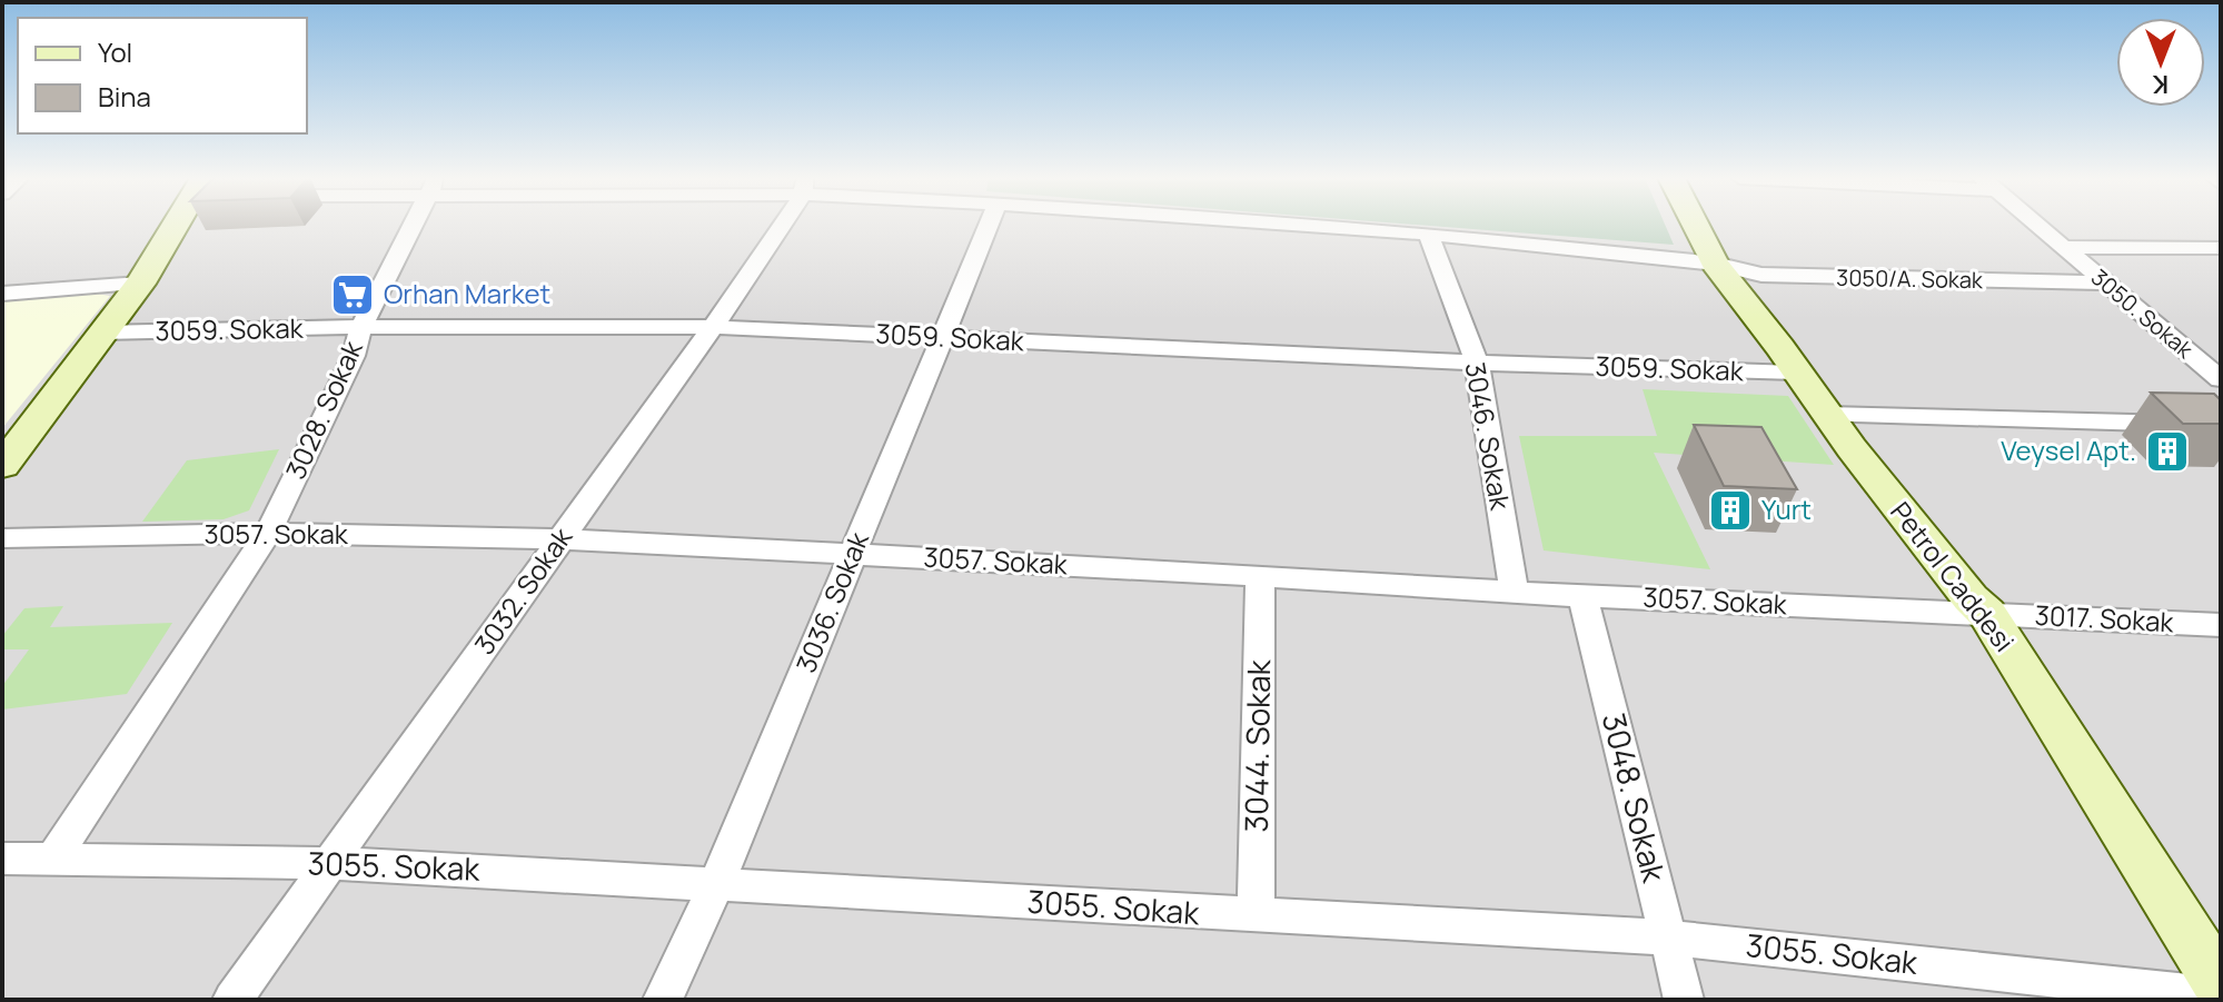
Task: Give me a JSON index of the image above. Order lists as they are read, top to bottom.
{
  "streets": {
    "street": [
      "3050/A. Sokak",
      "3050. Sokak",
      "3059. Sokak",
      "3028. Sokak",
      "3046. Sokak",
      "3057. Sokak",
      "Petrol Caddesi",
      "3032. Sokak",
      "3036. Sokak",
      "3017. Sokak",
      "3044. Sokak",
      "3048. Sokak",
      "3055. Sokak"
    ]
  },
  "crossings": [
    ["3050/A. Sokak", "3050. Sokak"],
    ["3050/A. Sokak", "3046. Sokak"],
    ["3050/A. Sokak", "Petrol Caddesi"],
    ["3059. Sokak", "3028. Sokak"],
    ["3059. Sokak", "3046. Sokak"],
    ["3059. Sokak", "Petrol Caddesi"],
    ["3059. Sokak", "3032. Sokak"],
    ["3059. Sokak", "3036. Sokak"],
    ["3028. Sokak", "3057. Sokak"],
    ["3028. Sokak", "3055. Sokak"],
    ["3046. Sokak", "3057. Sokak"],
    ["3057. Sokak", "Petrol Caddesi"],
    ["3057. Sokak", "3032. Sokak"],
    ["3057. Sokak", "3036. Sokak"],
    ["3057. Sokak", "3017. Sokak"],
    ["3057. Sokak", "3044. Sokak"],
    ["3057. Sokak", "3048. Sokak"],
    ["Petrol Caddesi", "3017. Sokak"],
    ["3032. Sokak", "3055. Sokak"],
    ["3036. Sokak", "3055. Sokak"],
    ["3044. Sokak", "3055. Sokak"],
    ["3048. Sokak", "3055. Sokak"]
  ],
  "places": {
    "supermarket": ["Orhan Market"],
    "building": ["Veysel Apt.", "Yurt"]
  },
  "legend": ["Yol", "Bina"],
  "north": "bottom"
}
